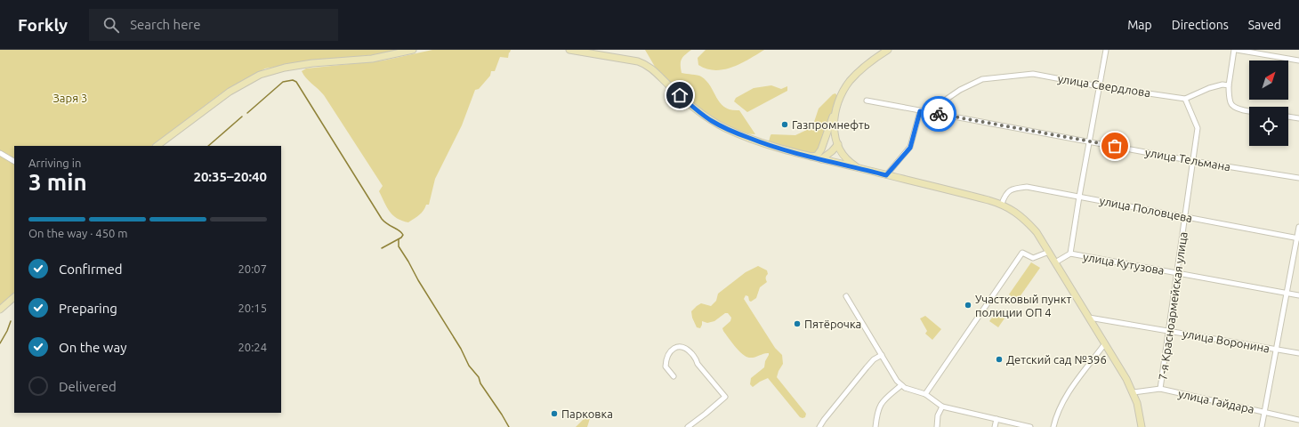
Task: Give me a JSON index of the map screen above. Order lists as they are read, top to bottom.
{
  "streets": {
    "street": [
      "улица Свердлова",
      "улица Тельмана",
      "улица Половцева",
      "улица Кутузова",
      "7-я Красноармейская улица",
      "улица Воронина",
      "улица Гайдара"
    ]
  },
  "crossings": [
    ["улица Свердлова", "улица Тельмана"],
    ["улица Свердлова", "7-я Красноармейская улица"],
    ["улица Тельмана", "7-я Красноармейская улица"],
    ["улица Половцева", "7-я Красноармейская улица"],
    ["улица Кутузова", "7-я Красноармейская улица"],
    ["7-я Красноармейская улица", "улица Воронина"],
    ["7-я Красноармейская улица", "улица Гайдара"]
  ],
  "parks": ["Заря 3"],
  "places": [
    "Газпромнефть",
    "Участковый пункт полиции ОП 4",
    "Пятёрочка",
    "Детский сад №396",
    "Парковка"
  ],
  "north": "top right",
  "page": {
    "header": "Forkly",
    "search": "Search here",
    "nav": ["Map", "Directions", "Saved"],
    "heading": ["3 min", "Arriving in", "20:35–20:40"],
    "bar": "On the way · 450 m",
    "list": [
      ["Confirmed", "20:07"],
      ["Preparing", "20:15"],
      ["On the way", "20:24"],
      "Delivered"
    ]
  }
}
